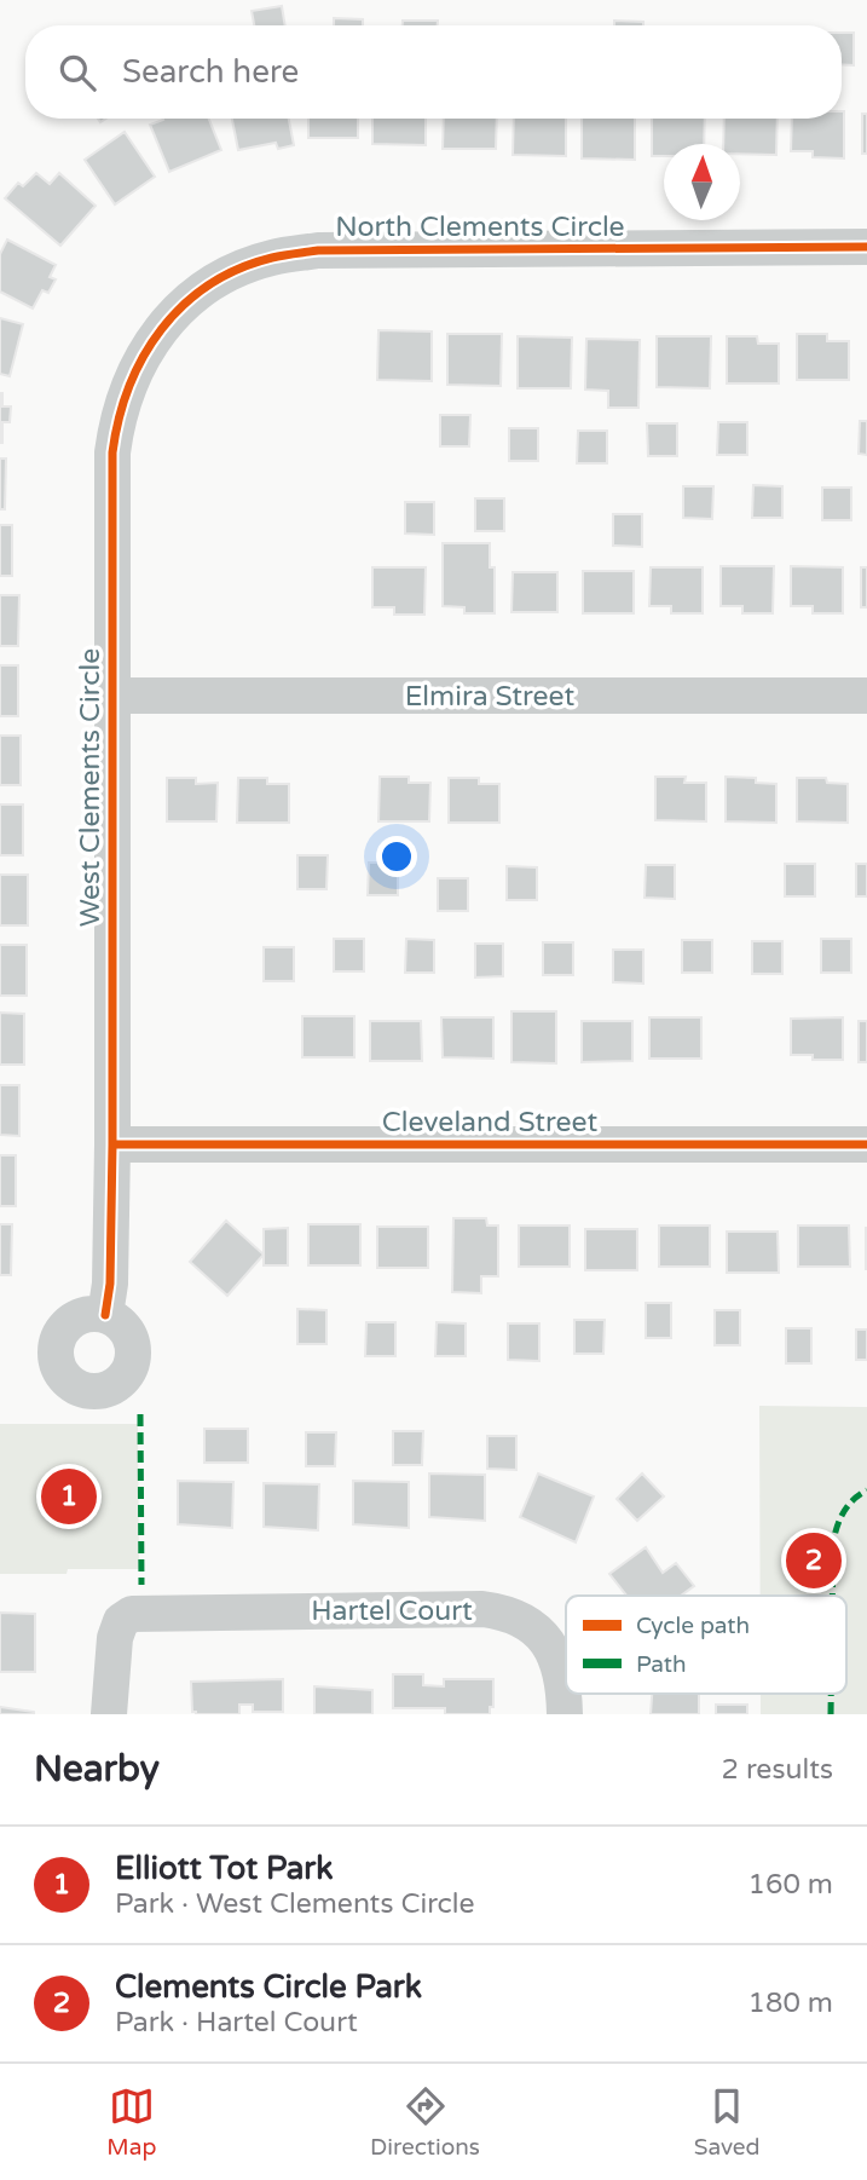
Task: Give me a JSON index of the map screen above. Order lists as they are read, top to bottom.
{
  "streets": {
    "street": [
      "North Clements Circle",
      "Elmira Street",
      "West Clements Circle",
      "Cleveland Street",
      "Hartel Court"
    ]
  },
  "crossings": [
    ["North Clements Circle", "West Clements Circle"],
    ["Elmira Street", "West Clements Circle"],
    ["West Clements Circle", "Cleveland Street"]
  ],
  "legend": ["Cycle path", "Path"],
  "north": "top",
  "page": {
    "search": "Search here",
    "pins": ["1", "2"],
    "heading": ["Nearby", "2 results"],
    "list": [
      {
        "mark": "1",
        "name": "Elliott Tot Park",
        "note": "Park · West Clements Circle",
        "value": "160 m"
      },
      {
        "mark": "2",
        "name": "Clements Circle Park",
        "note": "Park · Hartel Court",
        "value": "180 m"
      }
    ],
    "nav": ["Map", "Directions", "Saved"]
  }
}
